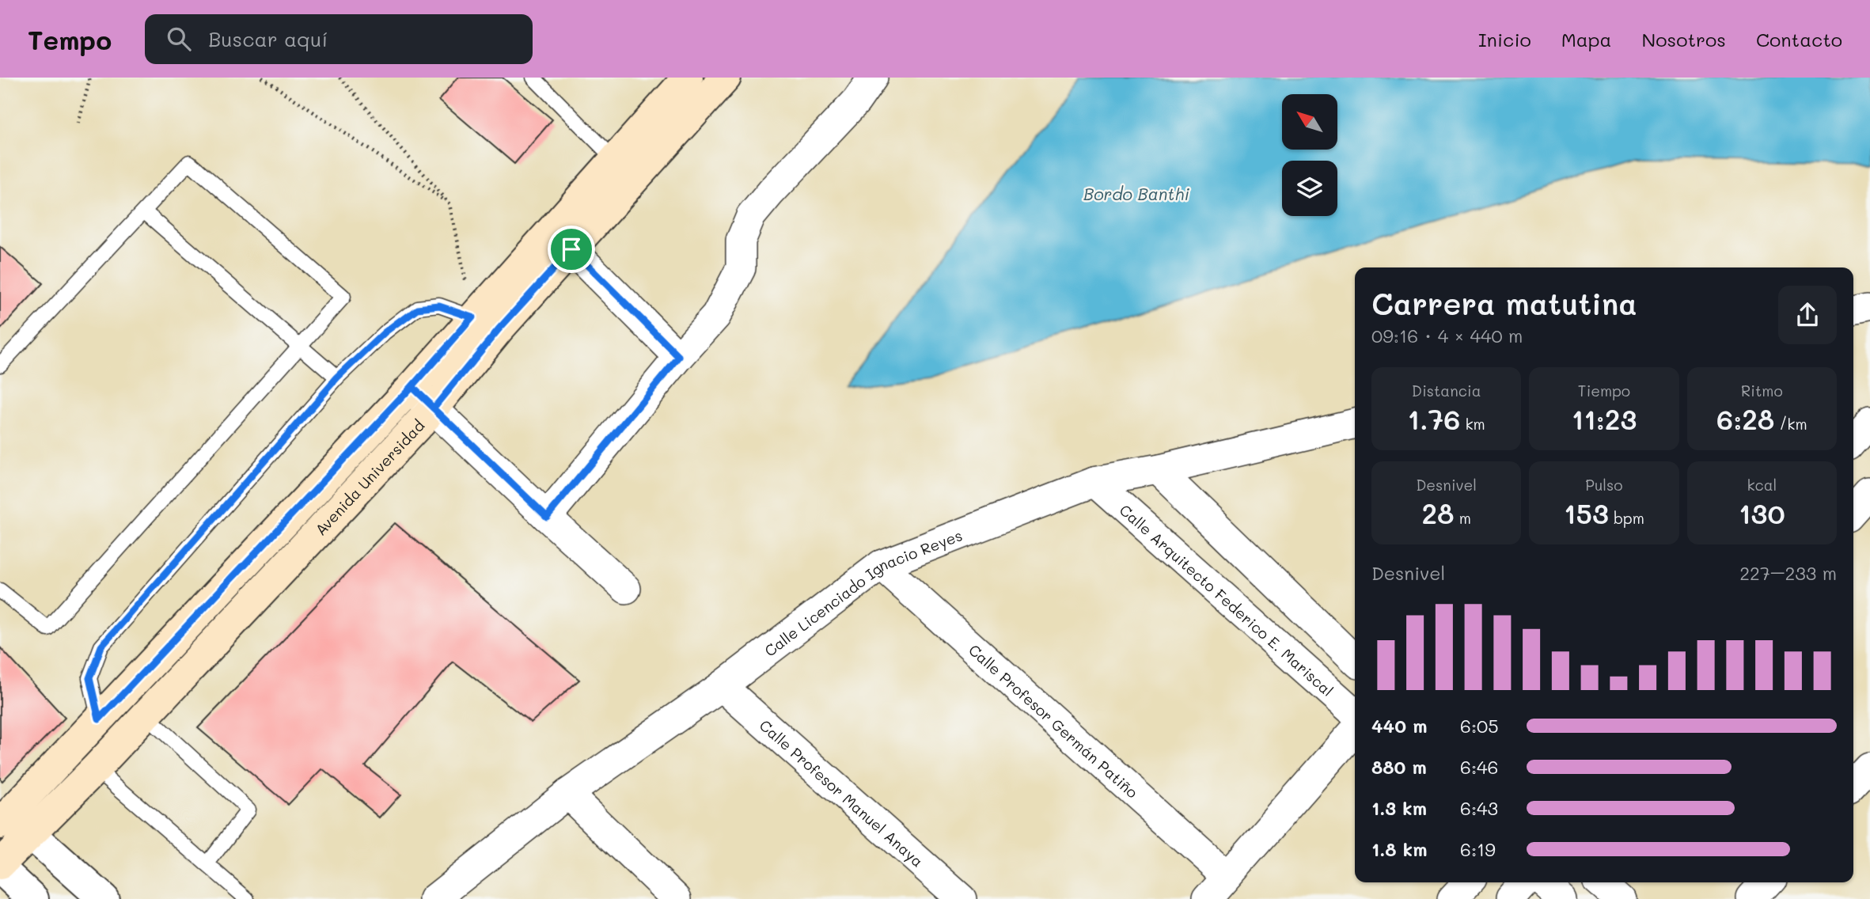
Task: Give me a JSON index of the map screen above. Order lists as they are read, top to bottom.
{
  "streets": {
    "main road": ["Avenida Universidad"],
    "street": [
      "Calle Licenciado Ignacio Reyes",
      "Calle Arquitecto Federico E. Mariscal",
      "Calle Profesor Germán Patiño",
      "Calle Profesor Manuel Anaya"
    ]
  },
  "crossings": [
    ["Calle Licenciado Ignacio Reyes", "Calle Arquitecto Federico E. Mariscal"],
    ["Calle Licenciado Ignacio Reyes", "Calle Profesor Germán Patiño"],
    ["Calle Licenciado Ignacio Reyes", "Calle Profesor Manuel Anaya"]
  ],
  "water": ["Bordo Banthi"],
  "north": "top left",
  "page": {
    "header": "Tempo",
    "search": "Buscar aquí",
    "nav": [
      "Inicio",
      "Mapa",
      "Nosotros",
      "Contacto"
    ],
    "heading": ["Carrera matutina", "09:16 · 4 × 440 m"],
    "stats": [
      ["Distancia", "1.76 km"],
      ["Tiempo", "11:23"],
      ["Ritmo", "6:28 /km"],
      ["Desnivel", "28 m"],
      ["Pulso", "153 bpm"],
      ["kcal", "130"]
    ],
    "chart": ["Desnivel", "227–233 m"],
    "list": [
      {
        "name": "440 m",
        "note": "6:05"
      },
      {
        "name": "880 m",
        "note": "6:46"
      },
      {
        "name": "1.3 km",
        "note": "6:43"
      },
      {
        "name": "1.8 km",
        "note": "6:19"
      }
    ]
  }
}
